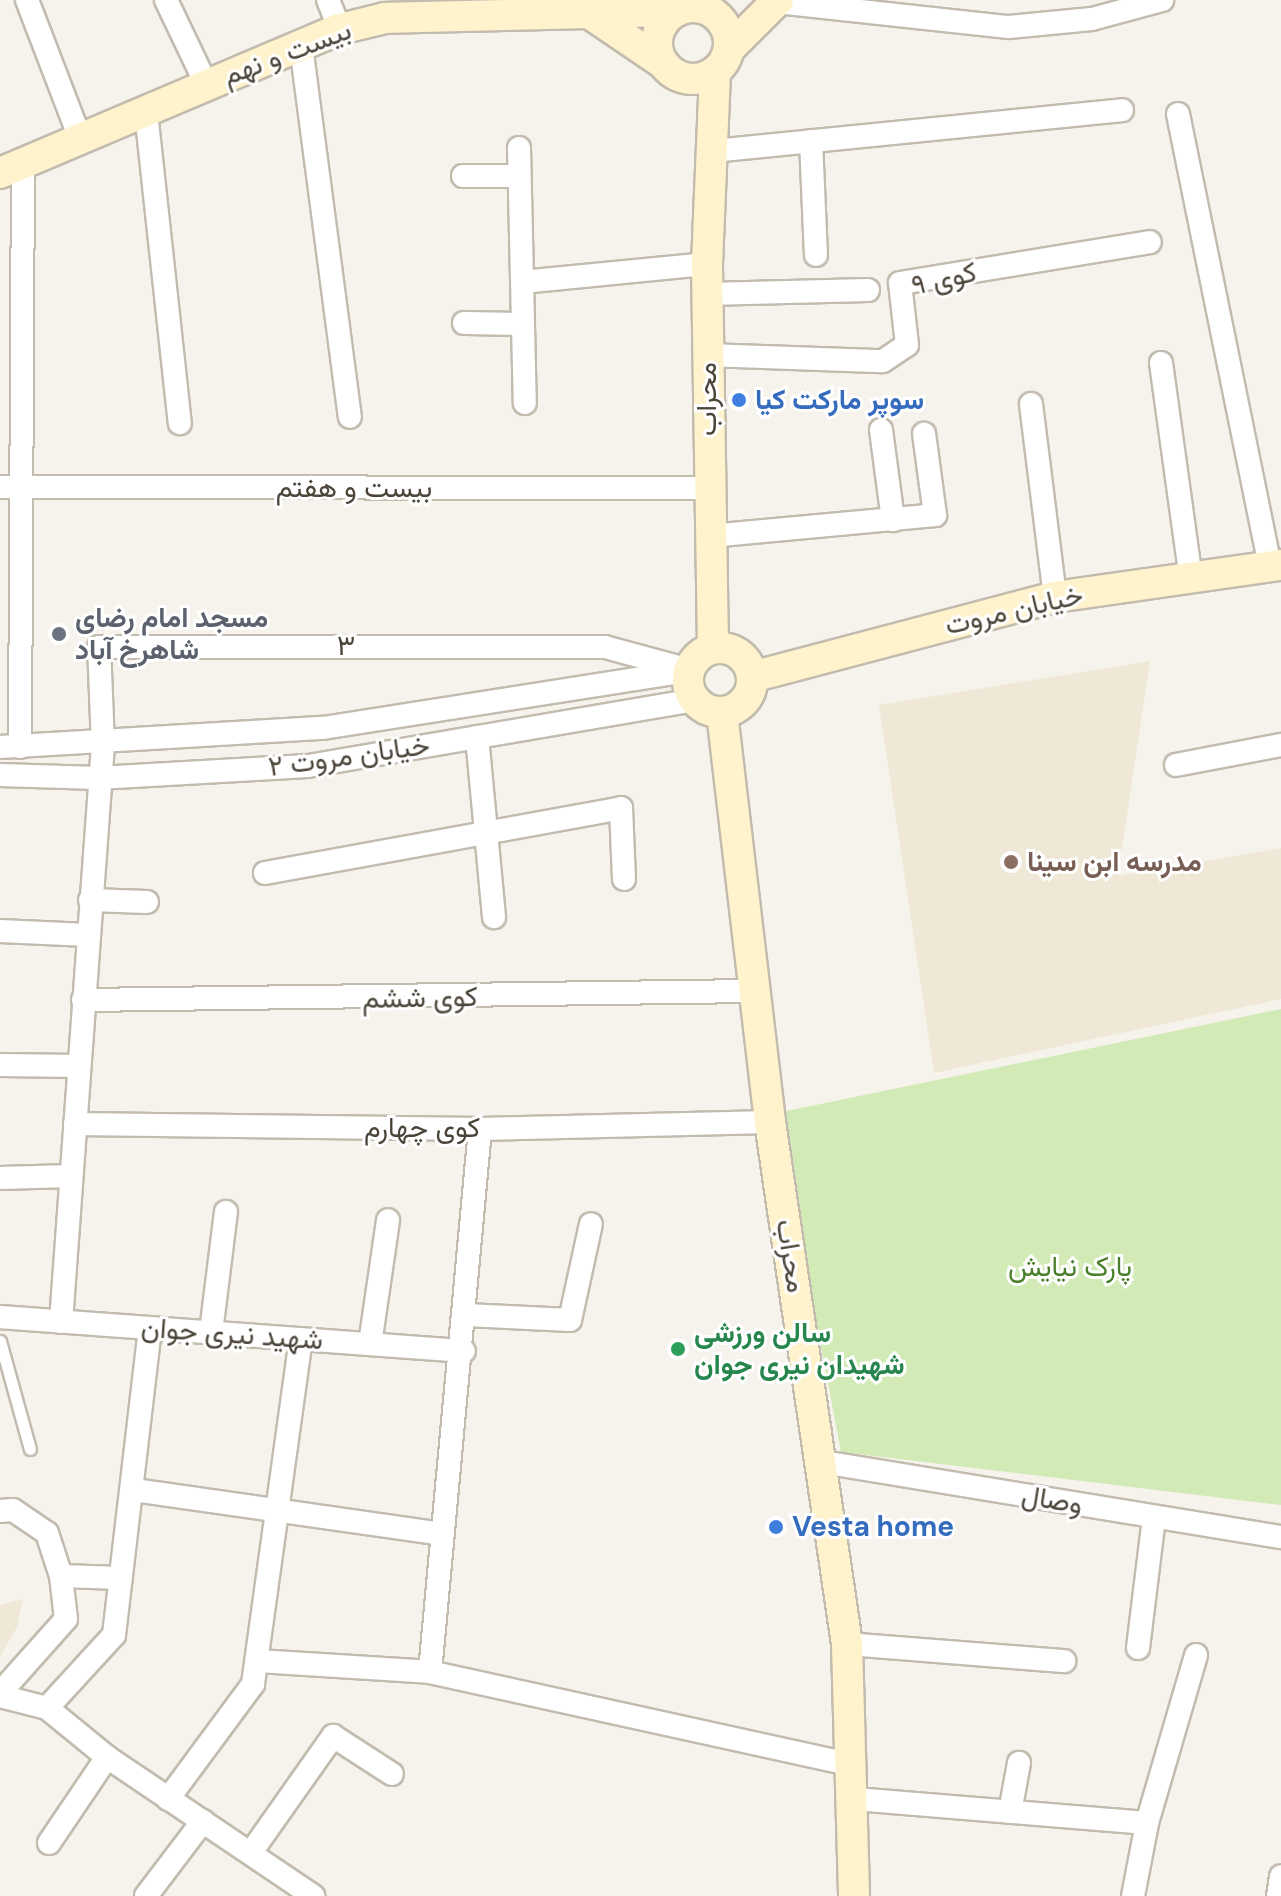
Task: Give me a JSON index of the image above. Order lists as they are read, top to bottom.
{
  "streets": {
    "street": [
      "بیست و نهم",
      "کوی ۹",
      "محراب",
      "بیست و هفتم",
      "خیابان مروت",
      "۳",
      "خیابان مروت ۲",
      "کوی ششم",
      "کوی چهارم",
      "شهید نیری جوان",
      "وصال"
    ]
  },
  "crossings": [
    ["بیست و نهم", "محراب"],
    ["کوی ۹", "محراب"],
    ["محراب", "بیست و هفتم"],
    ["محراب", "خیابان مروت"],
    ["محراب", "۳"],
    ["محراب", "خیابان مروت ۲"],
    ["محراب", "کوی ششم"],
    ["محراب", "کوی چهارم"],
    ["محراب", "وصال"],
    ["خیابان مروت", "۳"],
    ["خیابان مروت", "خیابان مروت ۲"],
    ["۳", "خیابان مروت ۲"]
  ],
  "parks": ["پارک نیایش"],
  "places": [
    "سوپر مارکت کیا",
    "مسجد امام رضای شاهرخ آباد",
    "مدرسه ابن سینا",
    "سالن ورزشی شهیدان نیری جوان",
    "Vesta home"
  ]
}
